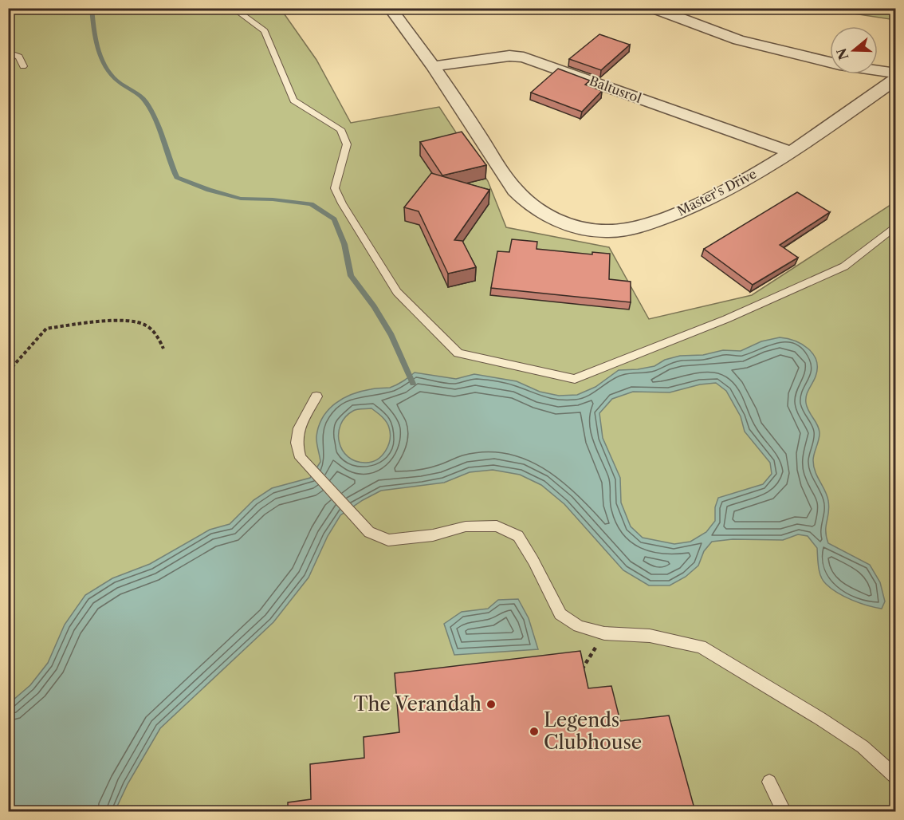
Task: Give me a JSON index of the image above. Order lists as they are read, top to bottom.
{
  "streets": {
    "street": ["Baltusrol", "Master's Drive"]
  },
  "crossings": [
    ["Baltusrol", "Master's Drive"]
  ],
  "places": ["The Verandah", "Legends Clubhouse"],
  "north": "left"
}
